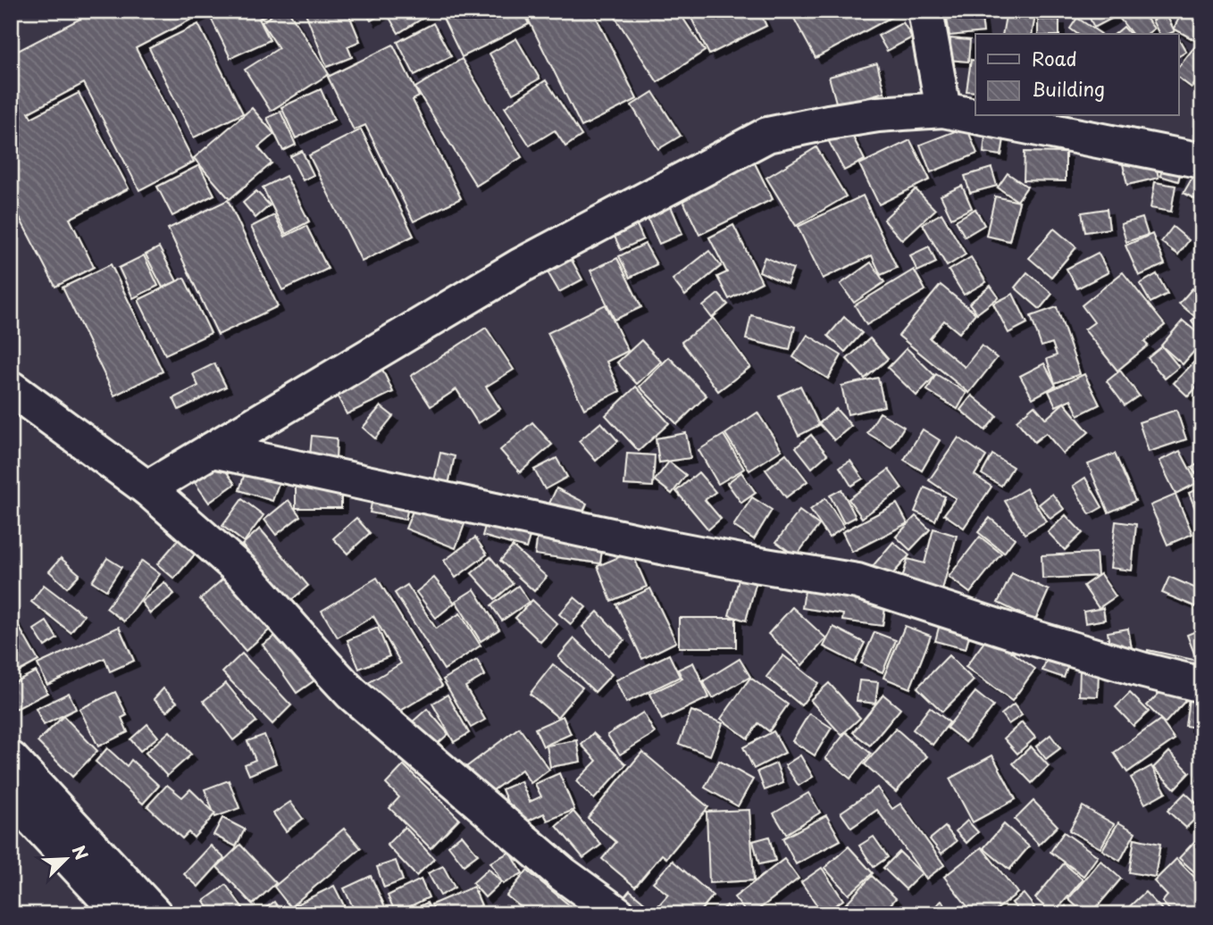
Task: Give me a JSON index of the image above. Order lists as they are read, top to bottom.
{
  "legend": ["Road", "Building"],
  "north": "top right"
}
